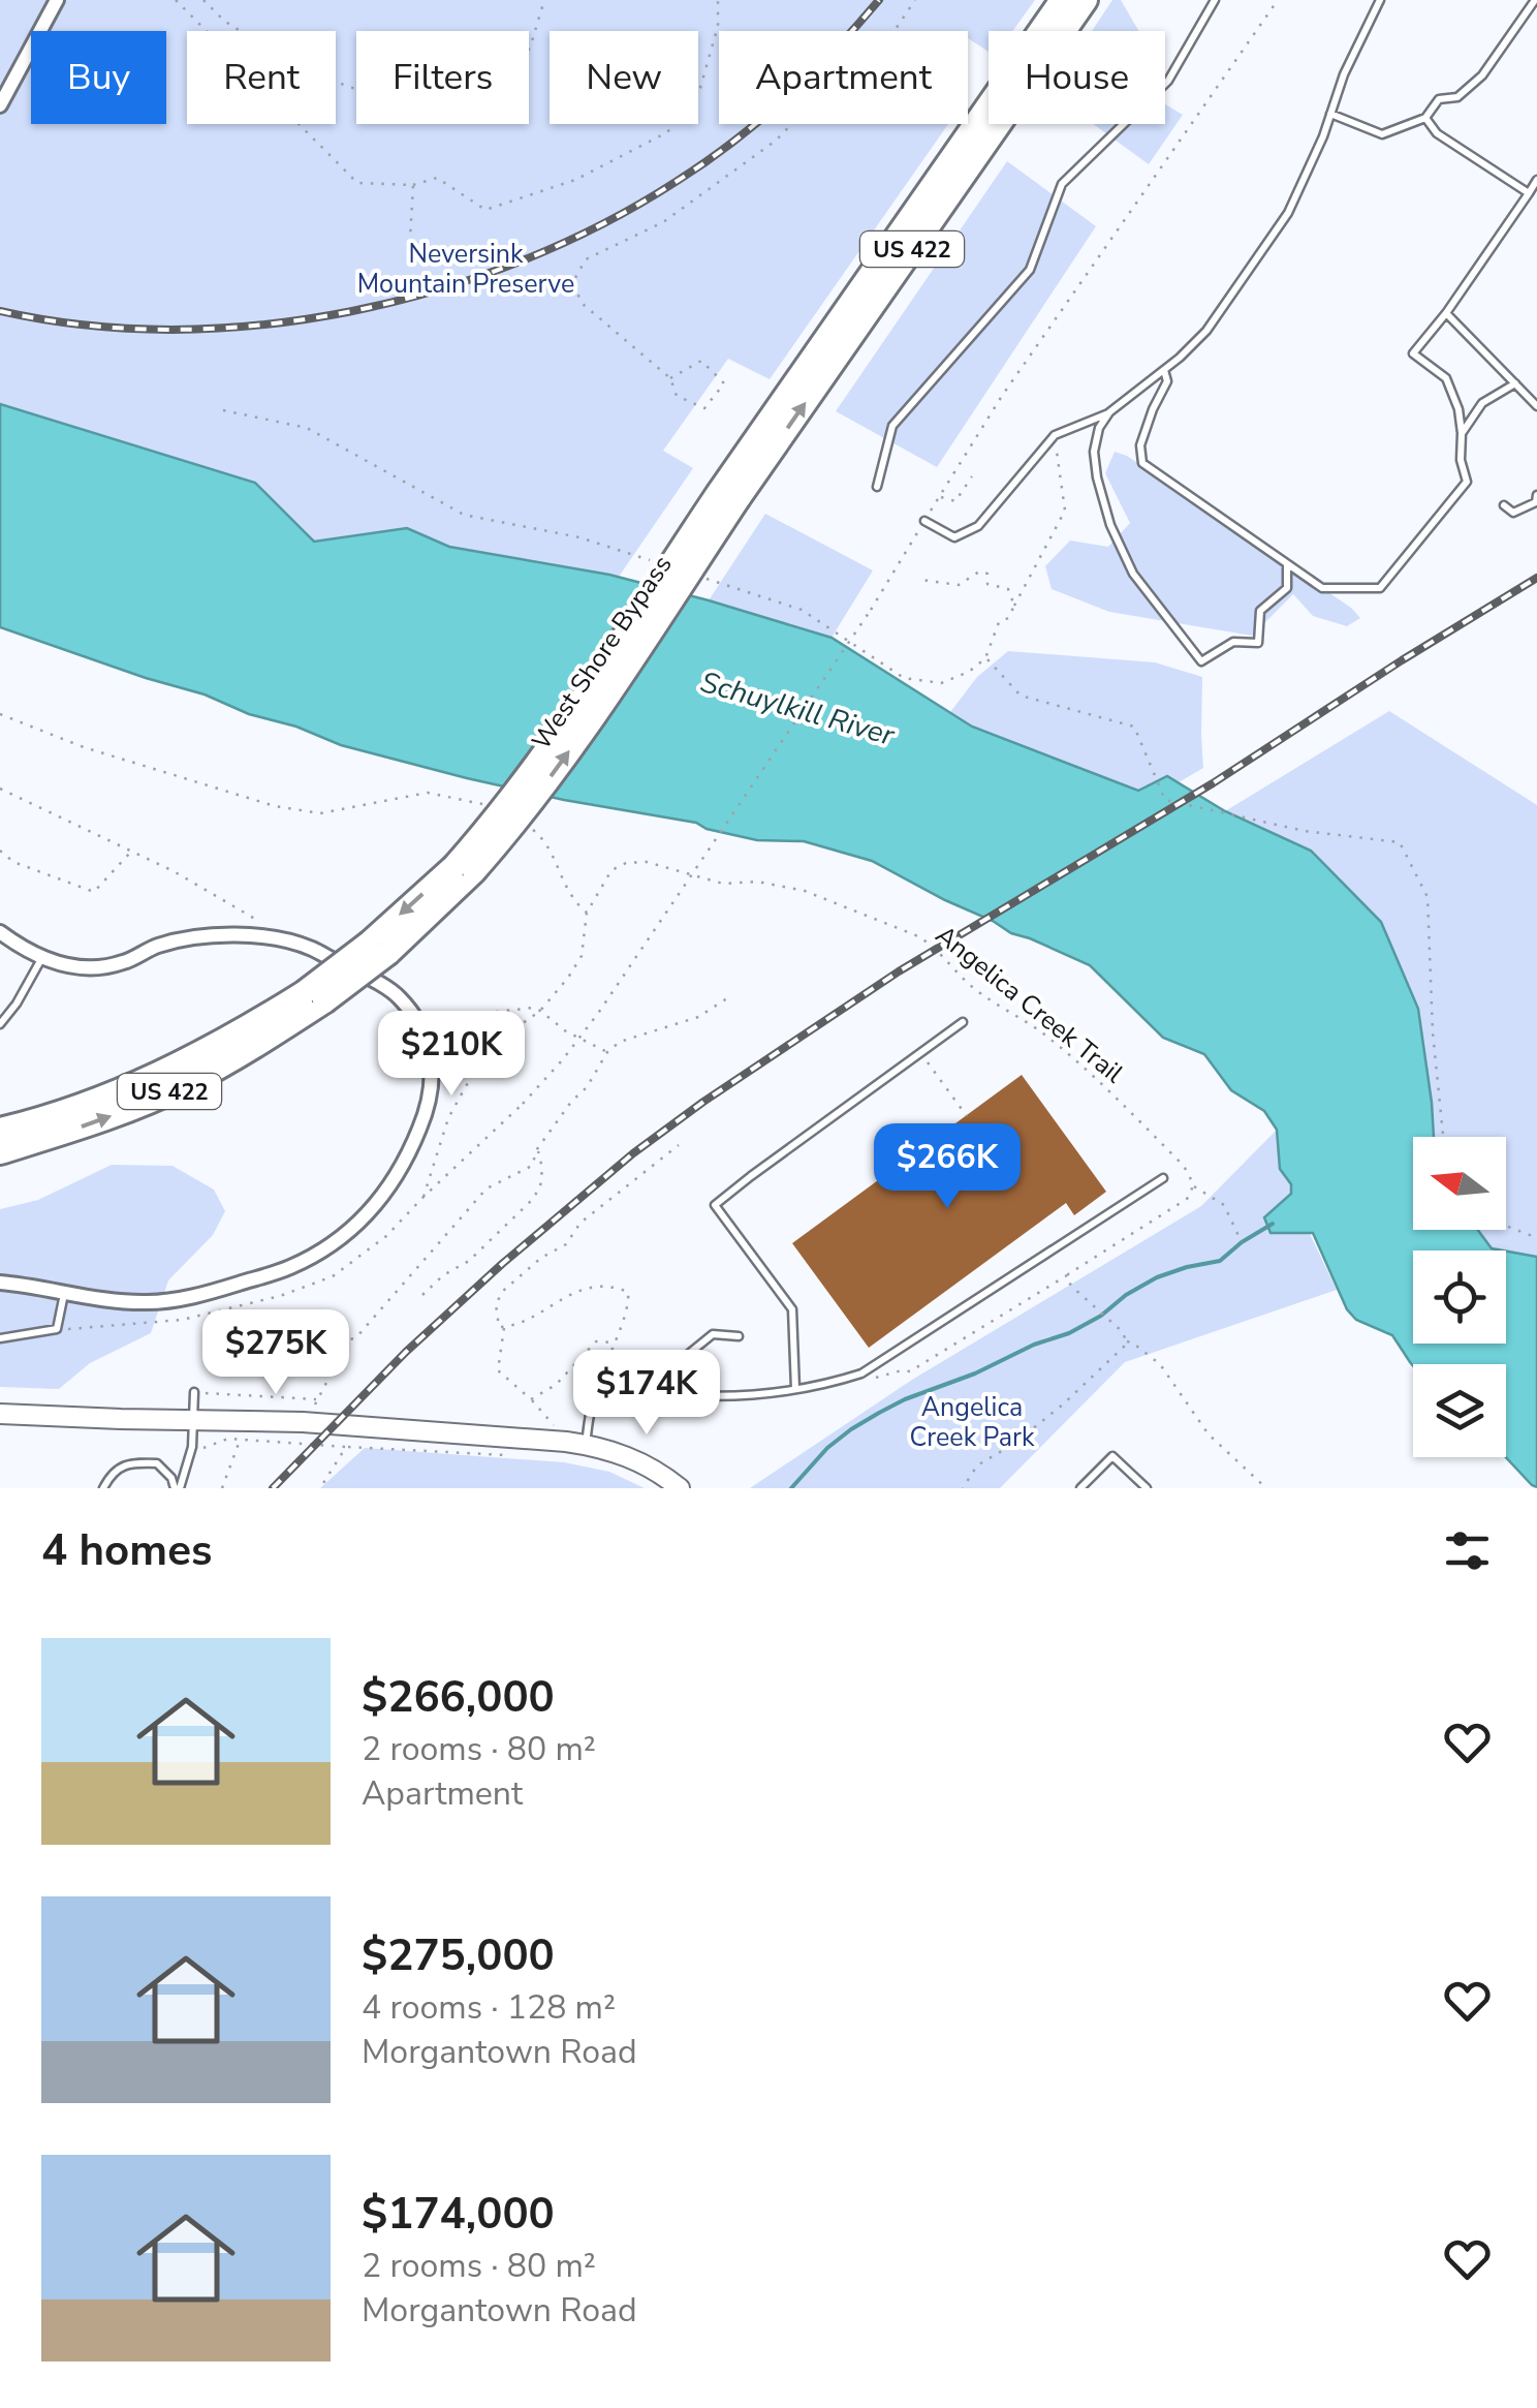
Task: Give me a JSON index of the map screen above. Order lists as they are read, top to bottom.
{
  "streets": {
    "highway": ["US 422", "West Shore Bypass"],
    "path": ["Angelica Creek Trail"]
  },
  "water": ["Schuylkill River"],
  "parks": ["Neversink Mountain Preserve", "Angelica Creek Park"],
  "north": "left",
  "page": {
    "chip": [
      "Buy",
      "Rent",
      "Filters",
      "New",
      "Apartment",
      "House"
    ],
    "price": [
      "$210K",
      "$266K",
      "$275K",
      "$174K"
    ],
    "heading": "4 homes",
    "list": [
      {
        "name": "$266,000",
        "note": "2 rooms · 80 m² · Apartment"
      },
      {
        "name": "$275,000",
        "note": "4 rooms · 128 m² · Morgantown Road"
      },
      {
        "name": "$174,000",
        "note": "2 rooms · 80 m² · Morgantown Road"
      }
    ]
  }
}
